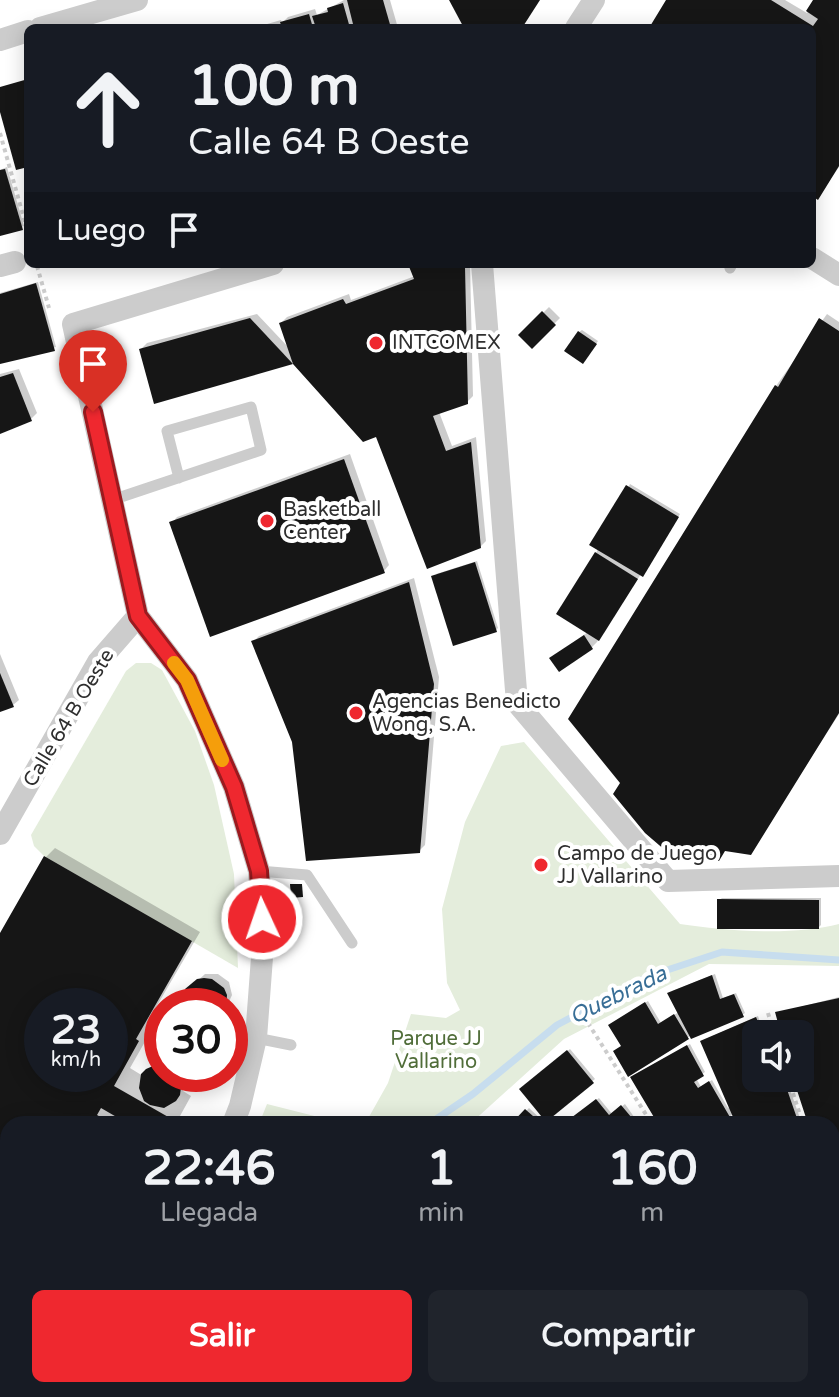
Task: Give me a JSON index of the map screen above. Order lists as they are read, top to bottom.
{
  "streets": {
    "street": ["Calle 64 B Oeste"]
  },
  "water": ["Quebrada"],
  "parks": ["Parque JJ Vallarino"],
  "places": [
    "INTCOMEX",
    "Basketball Center",
    "Agencias Benedicto Wong, S.A.",
    "Campo de Juego JJ Vallarino"
  ],
  "page": {
    "turn": ["100 m", "Calle 64 B Oeste"],
    "then": "Luego",
    "speed": "23 km/h",
    "limit": "30",
    "eta": [
      "22:46",
      "Llegada",
      "1",
      "min",
      "160",
      "m"
    ],
    "buttons": ["Salir", "Compartir"]
  }
}
